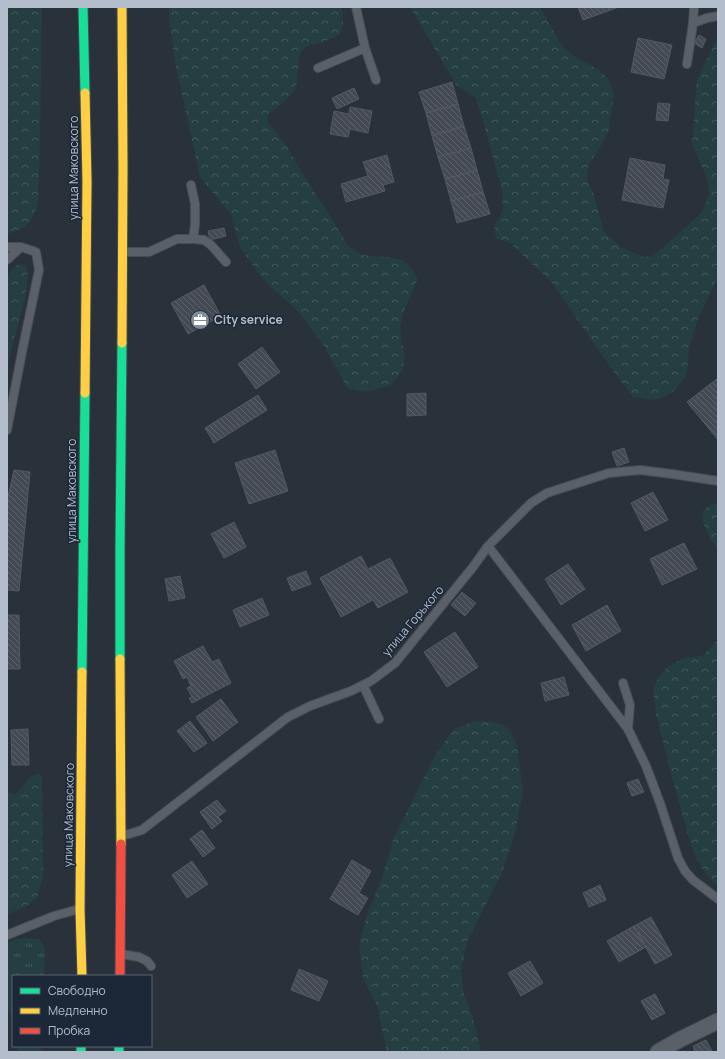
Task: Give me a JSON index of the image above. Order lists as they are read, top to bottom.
{
  "streets": {
    "highway": ["улица Маковского"],
    "lane": ["улица Горького"]
  },
  "places": {
    "office": ["City service"]
  },
  "legend": ["Свободно", "Медленно", "Пробка"]
}
